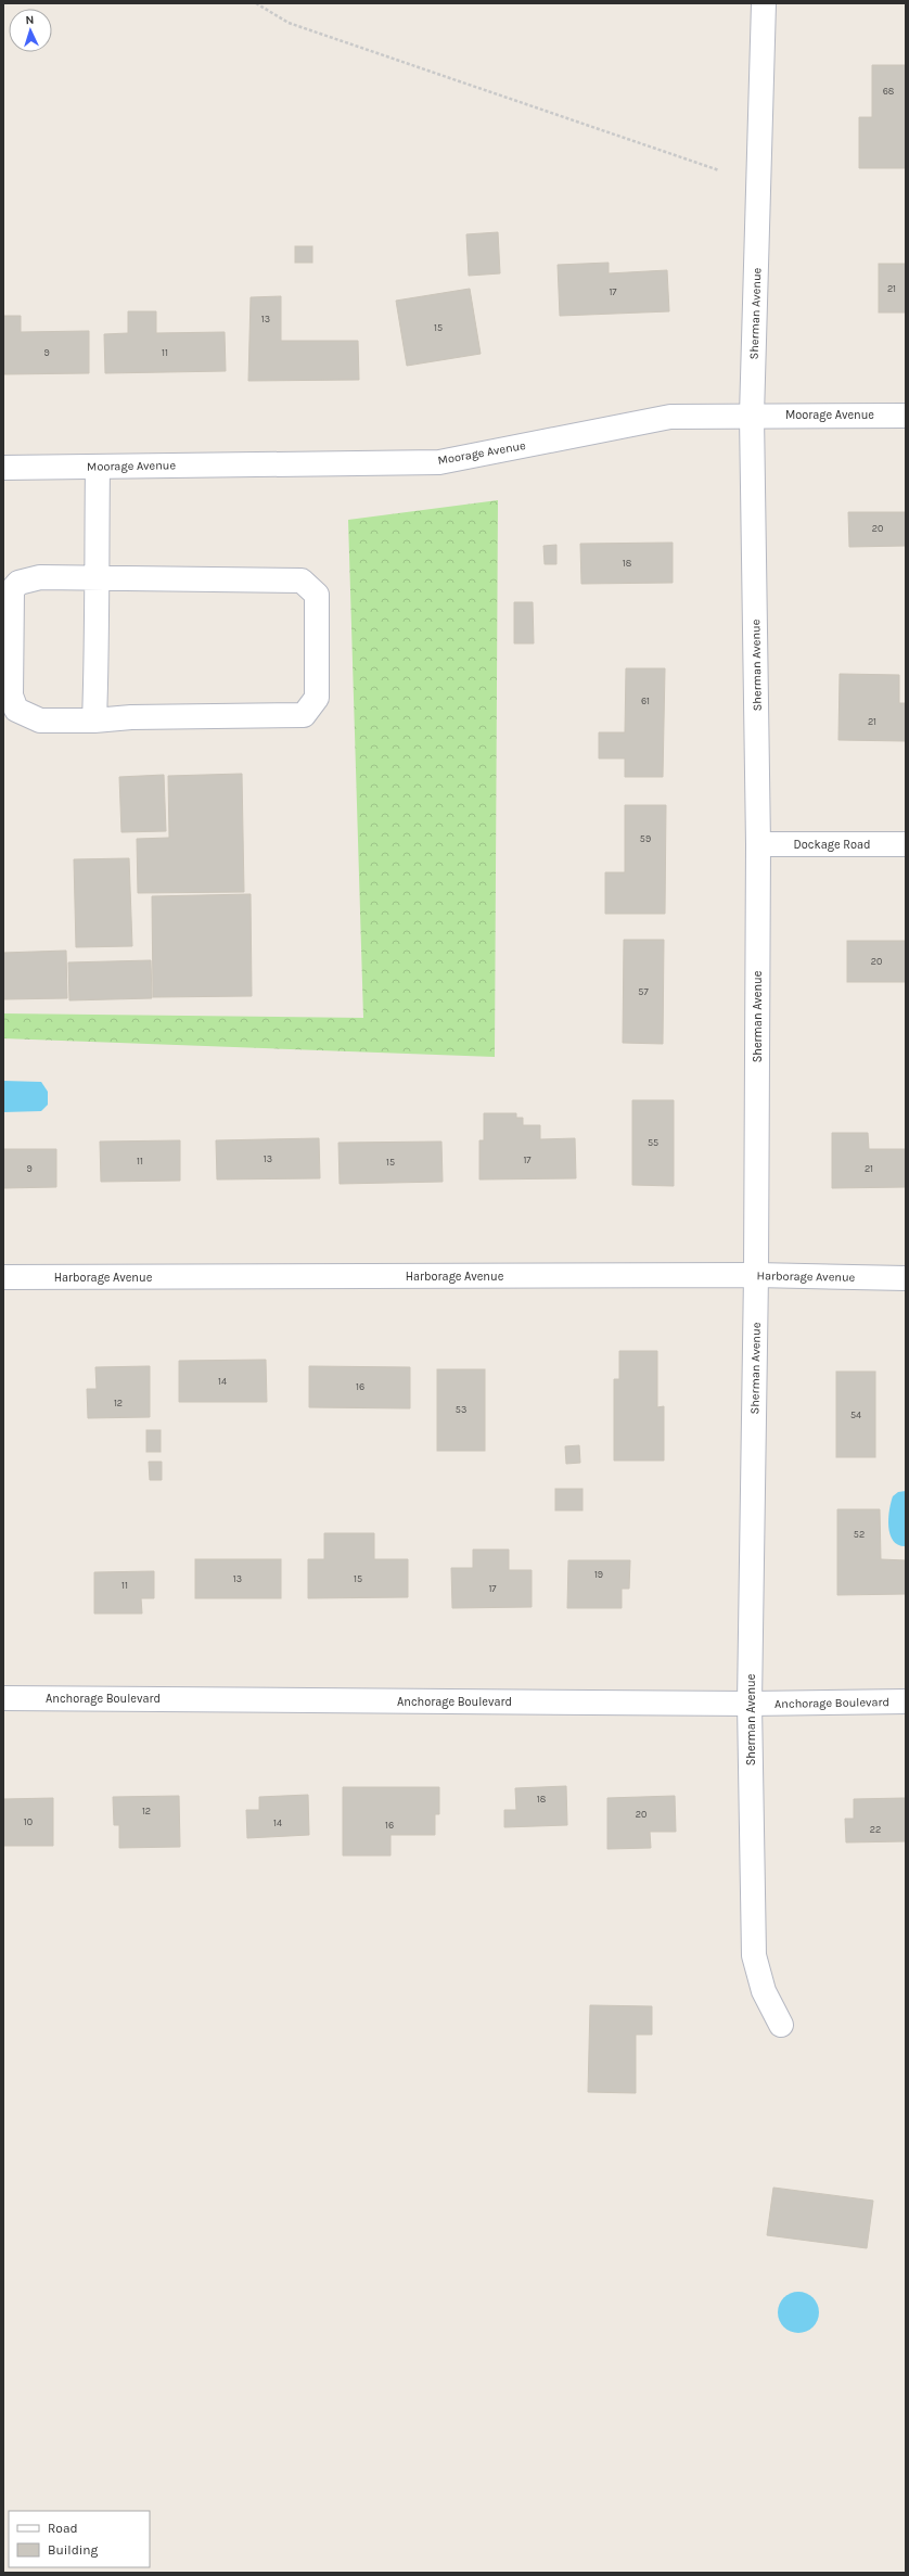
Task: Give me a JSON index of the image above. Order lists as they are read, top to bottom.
{
  "streets": {
    "street": [
      "Sherman Avenue",
      "Moorage Avenue",
      "Dockage Road",
      "Harborage Avenue",
      "Anchorage Boulevard"
    ]
  },
  "crossings": [
    ["Sherman Avenue", "Moorage Avenue"],
    ["Sherman Avenue", "Dockage Road"],
    ["Sherman Avenue", "Harborage Avenue"],
    ["Sherman Avenue", "Anchorage Boulevard"]
  ],
  "house_numbers": [
    "68",
    "21",
    "17",
    "13",
    "15",
    "9",
    "11",
    "20",
    "18",
    "61",
    "21",
    "59",
    "20",
    "57",
    "55",
    "13",
    "17",
    "11",
    "15",
    "9",
    "21",
    "14",
    "16",
    "12",
    "53",
    "54",
    "52",
    "19",
    "13",
    "15",
    "11",
    "17",
    "18",
    "12",
    "20",
    "10",
    "14",
    "16",
    "22"
  ],
  "legend": ["Road", "Building"],
  "north": "top"
}
